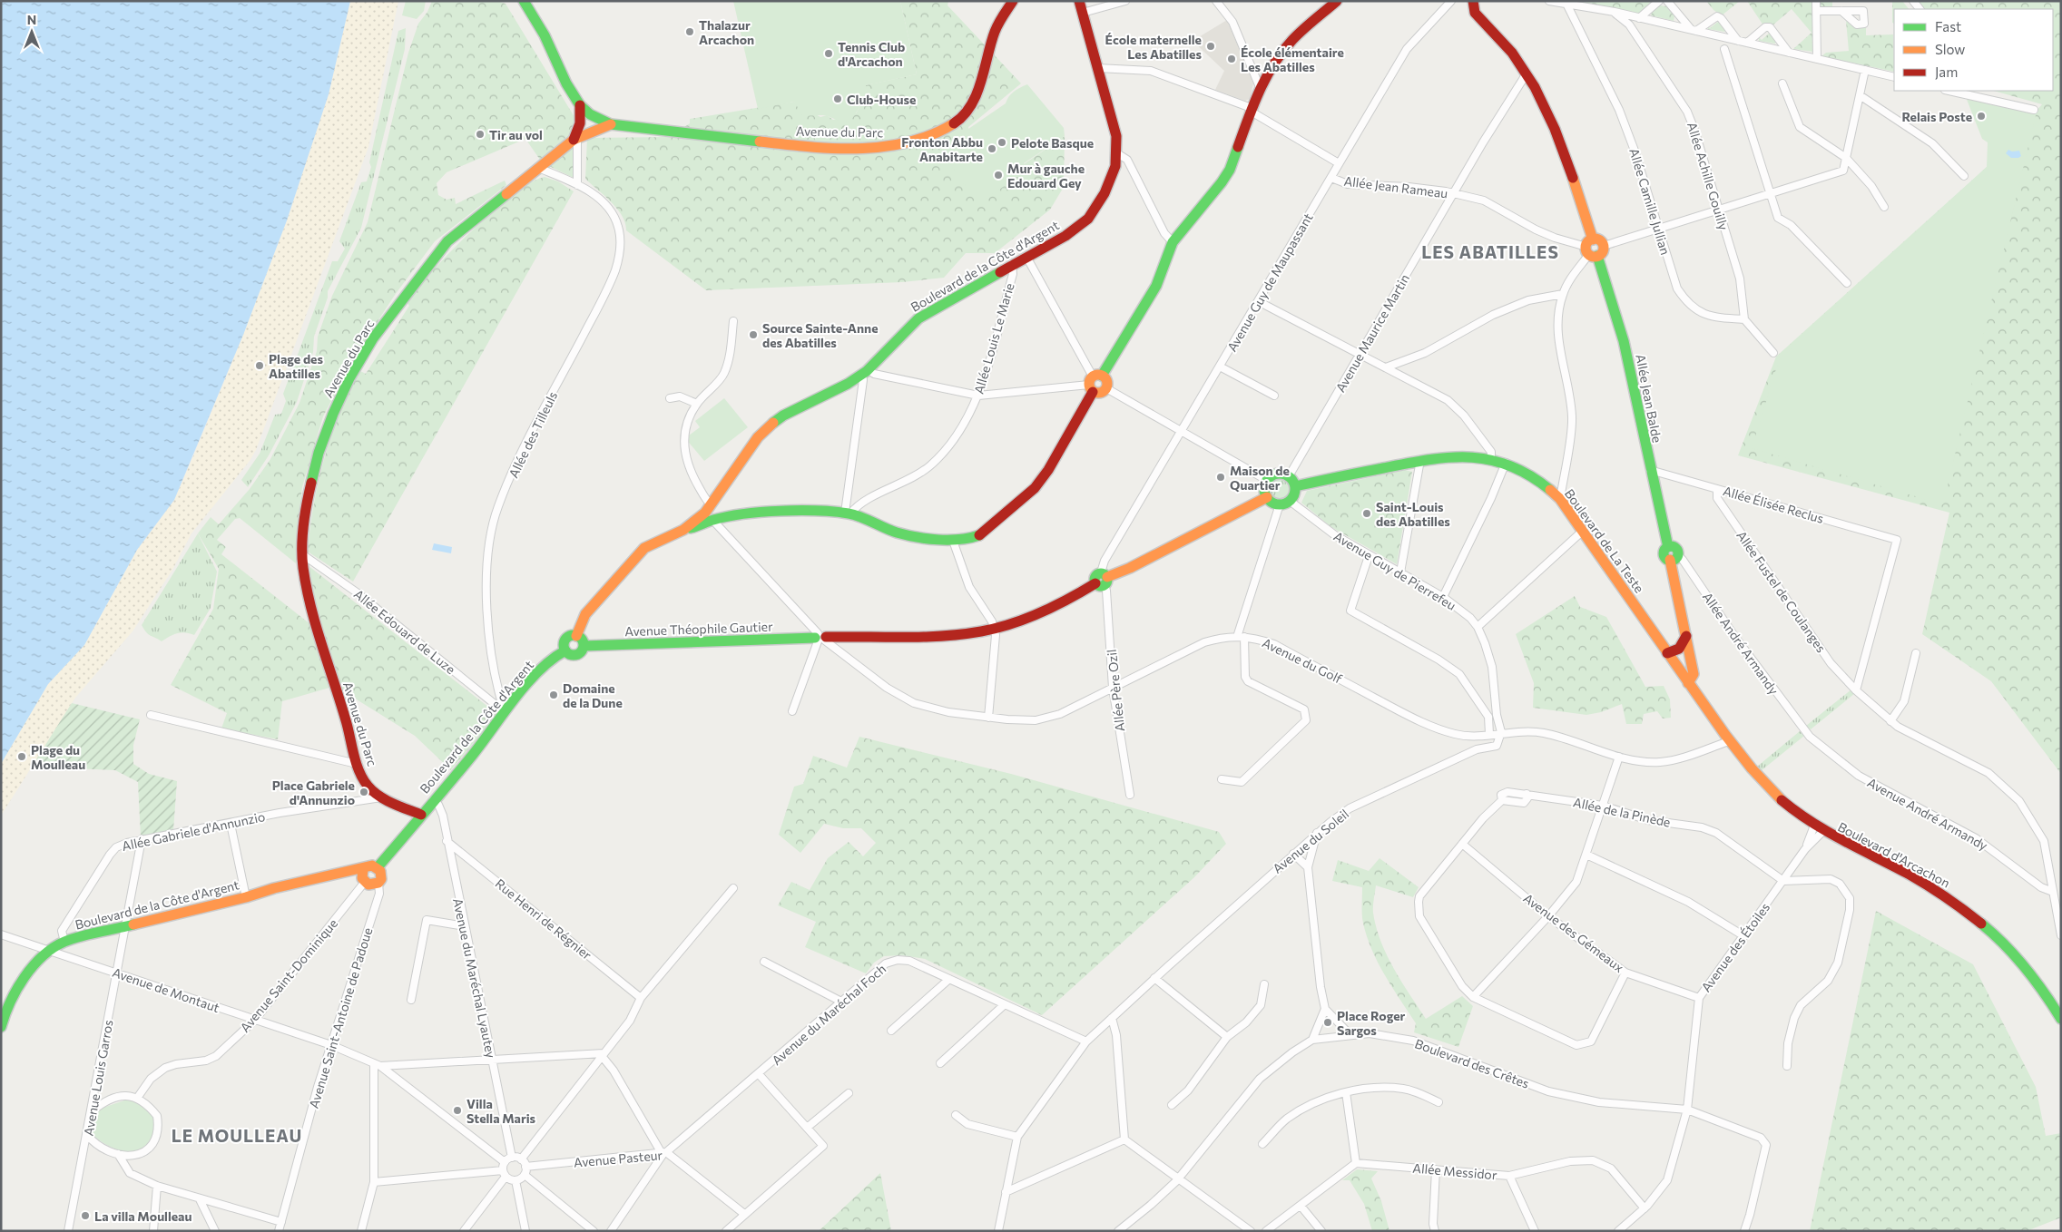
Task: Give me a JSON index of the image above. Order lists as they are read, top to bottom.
{
  "streets": {
    "main road": [
      "Avenue du Parc",
      "Boulevard de la Côte d'Argent",
      "Allée Jean Balde",
      "Boulevard de La Teste",
      "Avenue Théophile Gautier",
      "Boulevard d'Arcachon"
    ],
    "street": [
      "Allée Achille Gouilly",
      "Allée Jean Rameau",
      "Allée Camille Jullian",
      "Avenue Guy de Maupassant",
      "Avenue Maurice Martin",
      "Allée Louis Le Marie",
      "Allée des Tilleuls",
      "Allée Élisée Reclus",
      "Avenue Guy de Pierrefeu",
      "Allée Fustel de Coulanges",
      "Allée Edouard de Luze",
      "Allée André Armandy",
      "Avenue du Golf",
      "Allée Père Ozil",
      "Allée de la Pinède",
      "Avenue André Armandy",
      "Allée Gabriele d'Annunzio",
      "Avenue du Soleil",
      "Rue Henri de Régnier",
      "Avenue des Gémeaux",
      "Avenue des Étoiles",
      "Avenue Saint-Dominique",
      "Avenue du Maréchal Lyautey",
      "Avenue de Montaut",
      "Avenue du Maréchal Foch",
      "Avenue Saint-Antoine de Padoue",
      "Boulevard des Crêtes",
      "Avenue Louis Garros",
      "Avenue Pasteur",
      "Allée Messidor"
    ]
  },
  "crossings": [
    ["Avenue du Parc", "Boulevard de la Côte d'Argent"],
    ["Avenue du Parc", "Allée des Tilleuls"],
    ["Avenue du Parc", "Allée Edouard de Luze"],
    ["Avenue du Parc", "Allée Gabriele d'Annunzio"],
    ["Allée Achille Gouilly", "Allée Camille Jullian"],
    ["Allée Jean Rameau", "Avenue Guy de Maupassant"],
    ["Allée Jean Rameau", "Avenue Maurice Martin"],
    ["Allée Jean Rameau", "Allée Jean Balde"],
    ["Boulevard de la Côte d'Argent", "Allée Louis Le Marie"],
    ["Boulevard de la Côte d'Argent", "Allée des Tilleuls"],
    ["Boulevard de la Côte d'Argent", "Avenue Théophile Gautier"],
    ["Boulevard de la Côte d'Argent", "Allée Edouard de Luze"],
    ["Boulevard de la Côte d'Argent", "Avenue du Golf"],
    ["Boulevard de la Côte d'Argent", "Allée Gabriele d'Annunzio"],
    ["Boulevard de la Côte d'Argent", "Avenue Saint-Dominique"],
    ["Boulevard de la Côte d'Argent", "Avenue du Maréchal Lyautey"],
    ["Boulevard de la Côte d'Argent", "Avenue de Montaut"],
    ["Boulevard de la Côte d'Argent", "Avenue Saint-Antoine de Padoue"],
    ["Boulevard de la Côte d'Argent", "Avenue Louis Garros"],
    ["Avenue Guy de Maupassant", "Avenue Théophile Gautier"],
    ["Avenue Guy de Maupassant", "Allée Père Ozil"],
    ["Avenue Maurice Martin", "Allée Jean Balde"],
    ["Avenue Maurice Martin", "Boulevard de La Teste"],
    ["Avenue Maurice Martin", "Avenue Guy de Pierrefeu"],
    ["Avenue Maurice Martin", "Avenue Théophile Gautier"],
    ["Allée Jean Balde", "Allée Élisée Reclus"],
    ["Allée Jean Balde", "Allée André Armandy"],
    ["Allée des Tilleuls", "Allée Edouard de Luze"],
    ["Allée Élisée Reclus", "Allée Fustel de Coulanges"],
    ["Boulevard de La Teste", "Avenue Guy de Pierrefeu"],
    ["Boulevard de La Teste", "Avenue Théophile Gautier"],
    ["Boulevard de La Teste", "Avenue du Golf"],
    ["Boulevard de La Teste", "Boulevard d'Arcachon"],
    ["Avenue Guy de Pierrefeu", "Avenue Théophile Gautier"],
    ["Avenue Guy de Pierrefeu", "Avenue du Golf"],
    ["Avenue Guy de Pierrefeu", "Avenue du Soleil"],
    ["Allée Fustel de Coulanges", "Avenue André Armandy"],
    ["Avenue Théophile Gautier", "Avenue du Golf"],
    ["Avenue Théophile Gautier", "Allée Père Ozil"],
    ["Allée André Armandy", "Avenue André Armandy"],
    ["Avenue du Golf", "Allée Père Ozil"],
    ["Avenue du Golf", "Avenue du Soleil"],
    ["Allée de la Pinède", "Avenue des Gémeaux"],
    ["Allée de la Pinède", "Avenue des Étoiles"],
    ["Allée Gabriele d'Annunzio", "Avenue Louis Garros"],
    ["Avenue du Soleil", "Avenue du Maréchal Foch"],
    ["Boulevard d'Arcachon", "Avenue des Étoiles"],
    ["Rue Henri de Régnier", "Avenue du Maréchal Lyautey"],
    ["Avenue des Gémeaux", "Avenue des Étoiles"],
    ["Avenue des Étoiles", "Boulevard des Crêtes"],
    ["Avenue des Étoiles", "Allée Messidor"],
    ["Avenue Saint-Dominique", "Avenue de Montaut"],
    ["Avenue Saint-Dominique", "Avenue Saint-Antoine de Padoue"],
    ["Avenue Saint-Dominique", "Avenue Louis Garros"],
    ["Avenue de Montaut", "Avenue Saint-Antoine de Padoue"],
    ["Avenue de Montaut", "Avenue Louis Garros"],
    ["Avenue du Maréchal Foch", "Avenue Pasteur"]
  ],
  "districts": ["LES ABATILLES", "LE MOULLEAU"],
  "places": [
    "Thalazur Arcachon",
    "École maternelle Les Abatilles",
    "Tennis Club d'Arcachon",
    "École élémentaire Les Abatilles",
    "Club-House",
    "Relais Poste",
    "Tir au vol",
    "Pelote Basque",
    "Fronton Abbu Anabitarte",
    "Mur à gauche Edouard Gey",
    "Source Sainte-Anne des Abatilles",
    "Plage des Abatilles",
    "Maison de Quartier",
    "Saint-Louis des Abatilles",
    "Domaine de la Dune",
    "Plage du Moulleau",
    "Place Gabriele d'Annunzio",
    "Place Roger Sargos",
    "Villa Stella Maris",
    "La villa Moulleau"
  ],
  "legend": ["Fast", "Slow", "Jam"],
  "north": "top"
}
